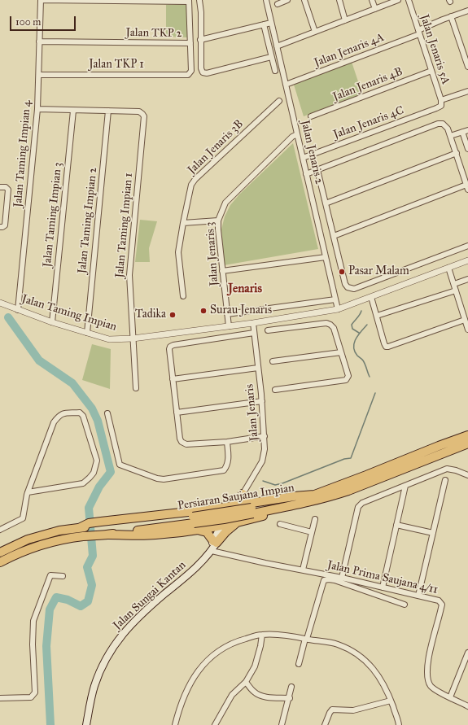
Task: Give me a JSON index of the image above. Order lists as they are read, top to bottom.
{
  "streets": {
    "highway": ["Persiaran Saujana Impian"],
    "main road": ["Jalan Sungai Kantan"],
    "street": [
      "Jalan TKP 2",
      "Jalan Jenaris 5A",
      "Jalan Jenaris 4A",
      "Jalan TKP 1",
      "Jalan Jenaris 4B",
      "Jalan Jenaris 4C",
      "Jalan Jenaris 3B",
      "Jalan Jenaris 2",
      "Jalan Taming Impian 4",
      "Jalan Taming Impian 3",
      "Jalan Taming Impian 2",
      "Jalan Taming Impian 1",
      "Jalan Jenaris 3",
      "Jalan Taming Impian",
      "Jalan Jenaris",
      "Jalan Prima Saujana 4/11"
    ]
  },
  "crossings": [
    ["Jalan TKP 2", "Jalan TKP 1"],
    ["Jalan TKP 2", "Jalan Taming Impian 4"],
    ["Jalan Jenaris 5A", "Jalan Jenaris 4A"],
    ["Jalan Jenaris 5A", "Jalan Jenaris 4B"],
    ["Jalan Jenaris 5A", "Jalan Jenaris 4C"],
    ["Jalan Jenaris 4A", "Jalan Jenaris 2"],
    ["Jalan TKP 1", "Jalan Taming Impian 4"],
    ["Jalan Jenaris 4C", "Jalan Jenaris 2"],
    ["Jalan Jenaris 2", "Jalan Jenaris 3"],
    ["Jalan Jenaris 2", "Jalan Taming Impian"],
    ["Jalan Taming Impian 4", "Jalan Taming Impian"],
    ["Jalan Taming Impian 3", "Jalan Taming Impian"],
    ["Jalan Taming Impian 2", "Jalan Taming Impian 1"],
    ["Jalan Taming Impian 2", "Jalan Taming Impian"],
    ["Jalan Taming Impian 1", "Jalan Taming Impian"],
    ["Jalan Jenaris 3", "Jalan Taming Impian"],
    ["Jalan Taming Impian", "Jalan Jenaris"],
    ["Jalan Jenaris", "Jalan Sungai Kantan"],
    ["Jalan Prima Saujana 4/11", "Jalan Sungai Kantan"]
  ],
  "districts": ["Jenaris"],
  "places": ["Pasar Malam", "Surau Jenaris", "Tadika"],
  "scale_bar": "100 m"
}
